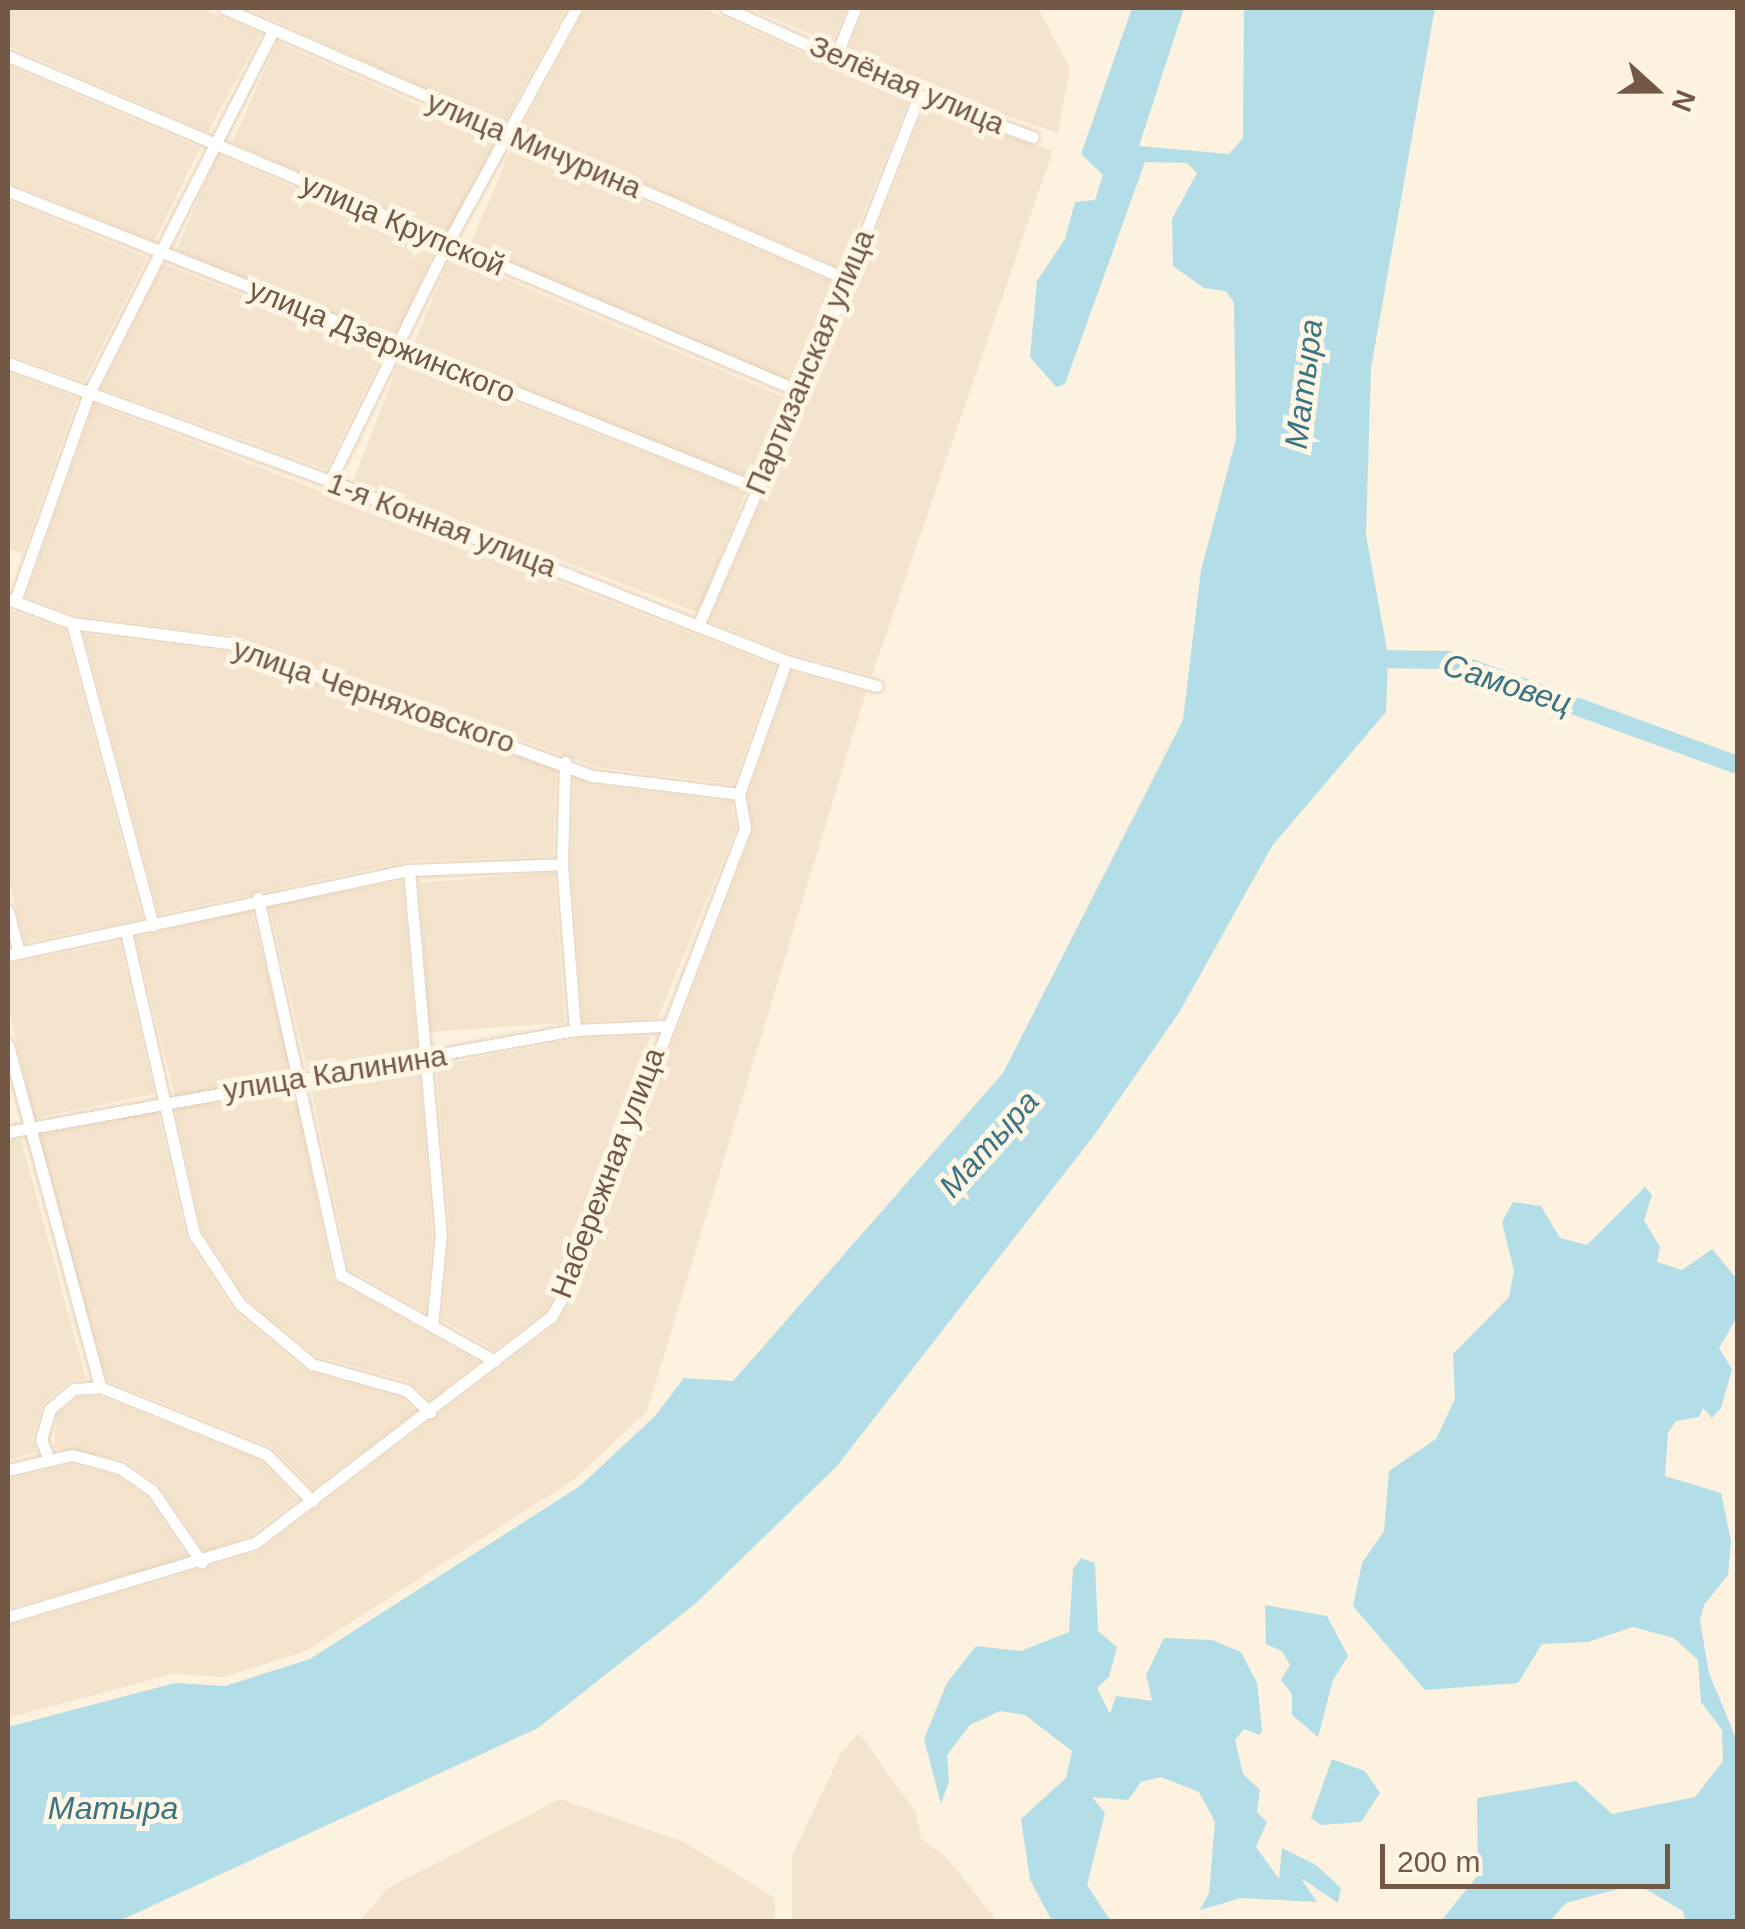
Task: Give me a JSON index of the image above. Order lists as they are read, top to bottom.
{
  "streets": {
    "street": [
      "Зелёная улица",
      "улица Мичурина",
      "улица Крупской",
      "улица Дзержинского",
      "Партизанская улица",
      "1-я Конная улица",
      "улица Черняховского",
      "улица Калинина",
      "Набережная улица"
    ]
  },
  "crossings": [
    ["Зелёная улица", "Партизанская улица"],
    ["улица Мичурина", "Партизанская улица"],
    ["улица Крупской", "Партизанская улица"],
    ["улица Дзержинского", "Партизанская улица"],
    ["Партизанская улица", "1-я Конная улица"],
    ["1-я Конная улица", "Набережная улица"],
    ["улица Черняховского", "Набережная улица"],
    ["улица Калинина", "Набережная улица"]
  ],
  "water": ["Матыра", "Самовец"],
  "scale_bar": "200 m",
  "north": "right"
}
